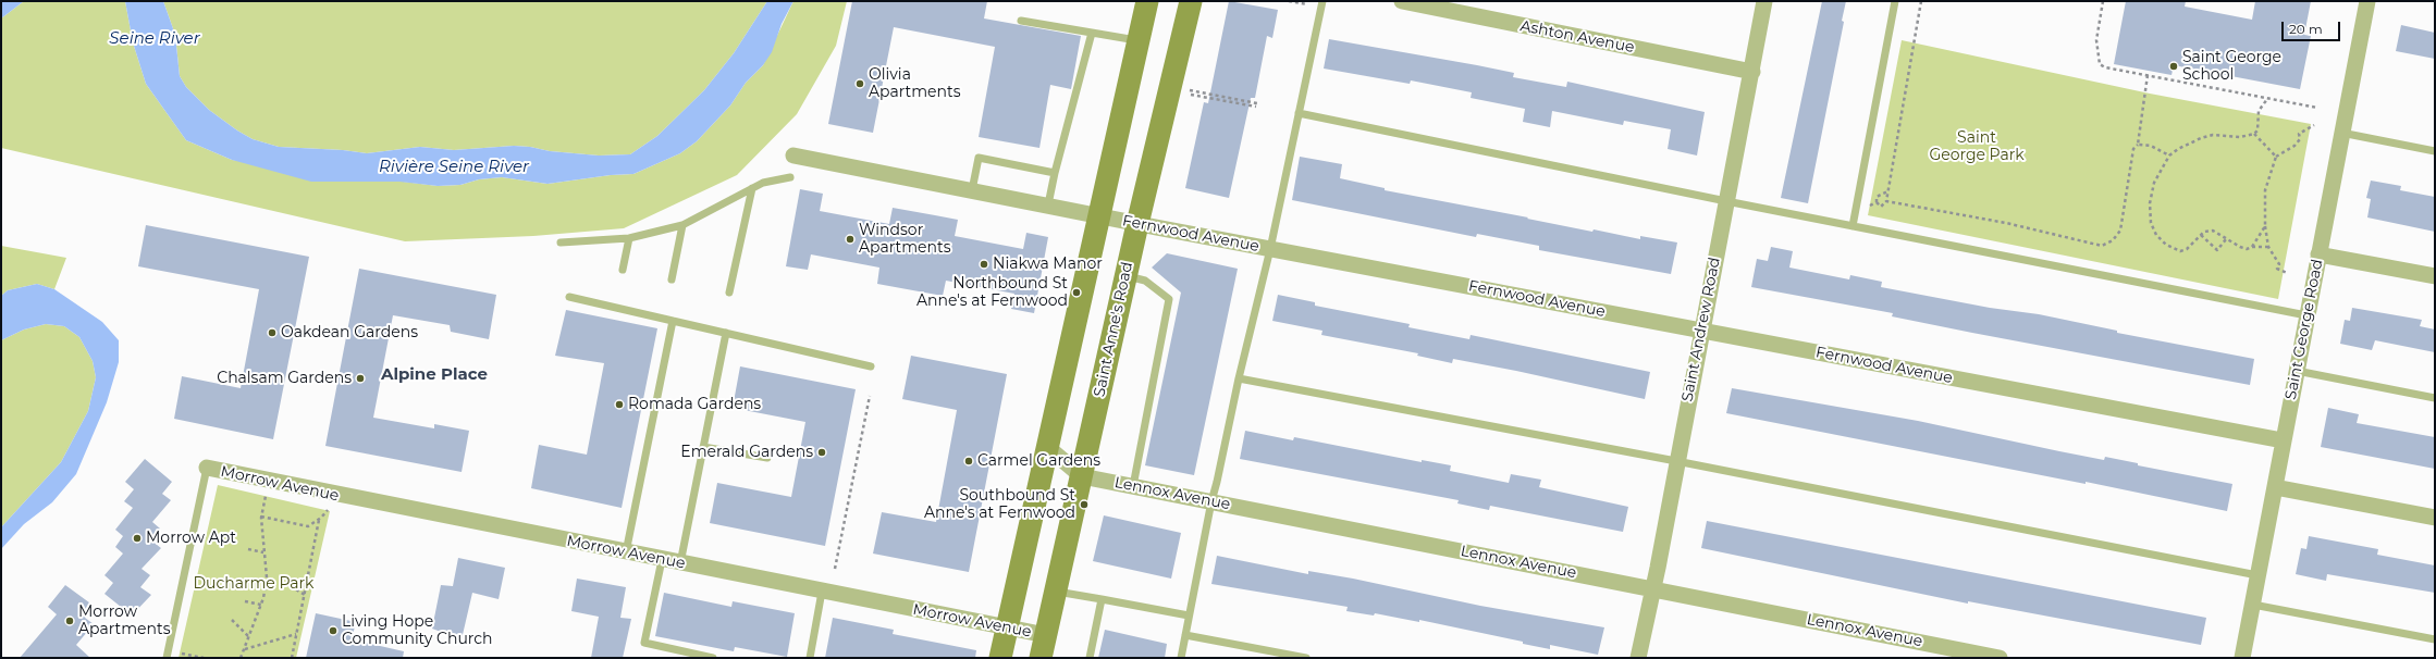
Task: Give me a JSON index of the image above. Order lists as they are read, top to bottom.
{
  "streets": {
    "main road": ["Saint Anne's Road"],
    "street": [
      "Ashton Avenue",
      "Fernwood Avenue",
      "Saint Andrew Road",
      "Saint George Road",
      "Morrow Avenue",
      "Lennox Avenue"
    ]
  },
  "crossings": [
    ["Ashton Avenue", "Saint Andrew Road"],
    ["Fernwood Avenue", "Saint Anne's Road"],
    ["Fernwood Avenue", "Saint Andrew Road"],
    ["Fernwood Avenue", "Saint George Road"],
    ["Saint Anne's Road", "Morrow Avenue"],
    ["Saint Anne's Road", "Lennox Avenue"],
    ["Saint Andrew Road", "Lennox Avenue"]
  ],
  "districts": ["Alpine Place"],
  "water": ["Seine River", "Rivière Seine River"],
  "parks": ["Saint George Park", "Ducharme Park"],
  "places": [
    "Saint George School",
    "Olivia Apartments",
    "Windsor Apartments",
    "Niakwa Manor",
    "Northbound St Anne's at Fernwood",
    "Oakdean Gardens",
    "Chalsam Gardens",
    "Romada Gardens",
    "Emerald Gardens",
    "Carmel Gardens",
    "Southbound St Anne's at Fernwood",
    "Morrow Apt",
    "Morrow Apartments",
    "Living Hope Community Church"
  ],
  "scale_bar": "20 m"
}
